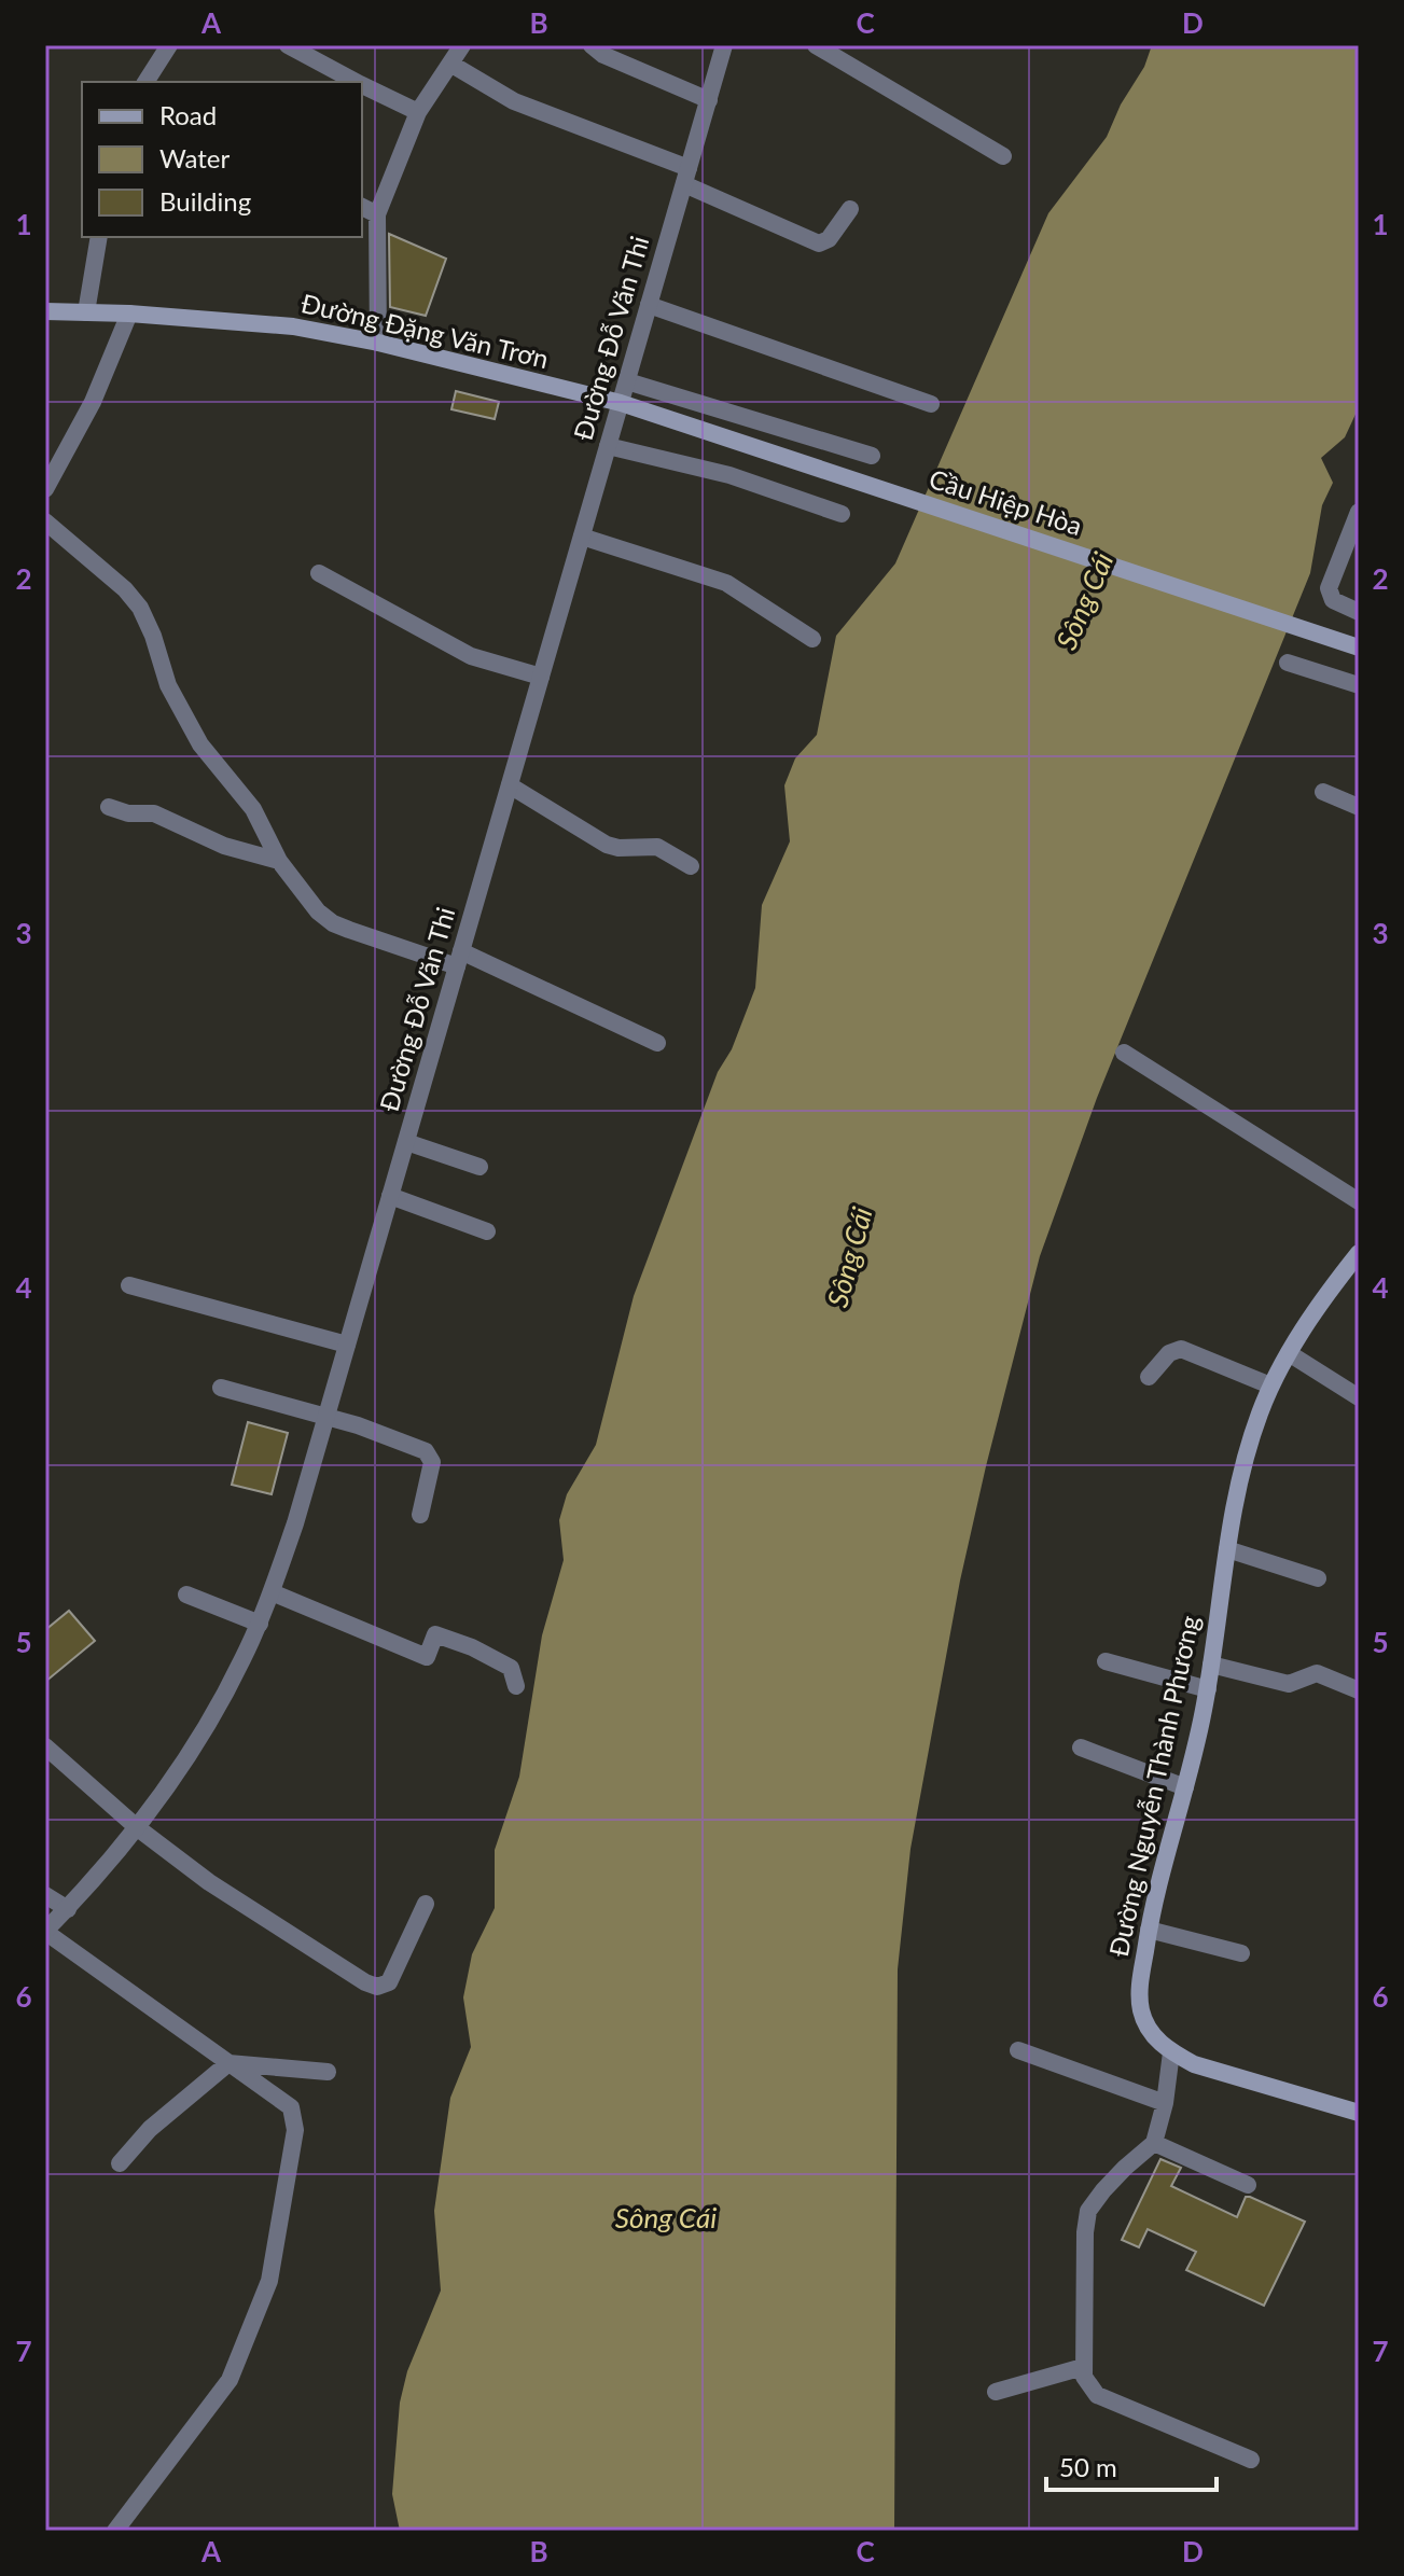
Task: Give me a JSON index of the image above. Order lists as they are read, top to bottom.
{
  "streets": {
    "main road": ["Đường Đặng Văn Trơn", "Cầu Hiệp Hòa", "Đường Nguyễn Thành Phương"],
    "street": ["Đường Đỗ Văn Thi"]
  },
  "crossings": [
    ["Đường Đặng Văn Trơn", "Đường Đỗ Văn Thi"],
    ["Đường Đặng Văn Trơn", "Cầu Hiệp Hòa"]
  ],
  "water": ["Sông Cái"],
  "legend": ["Road", "Water", "Building"],
  "scale_bar": "50 m",
  "grid": {
    "columns": [
      "A",
      "B",
      "C",
      "D"
    ],
    "rows": [
      "1",
      "2",
      "3",
      "4",
      "5",
      "6",
      "7"
    ]
  }
}
